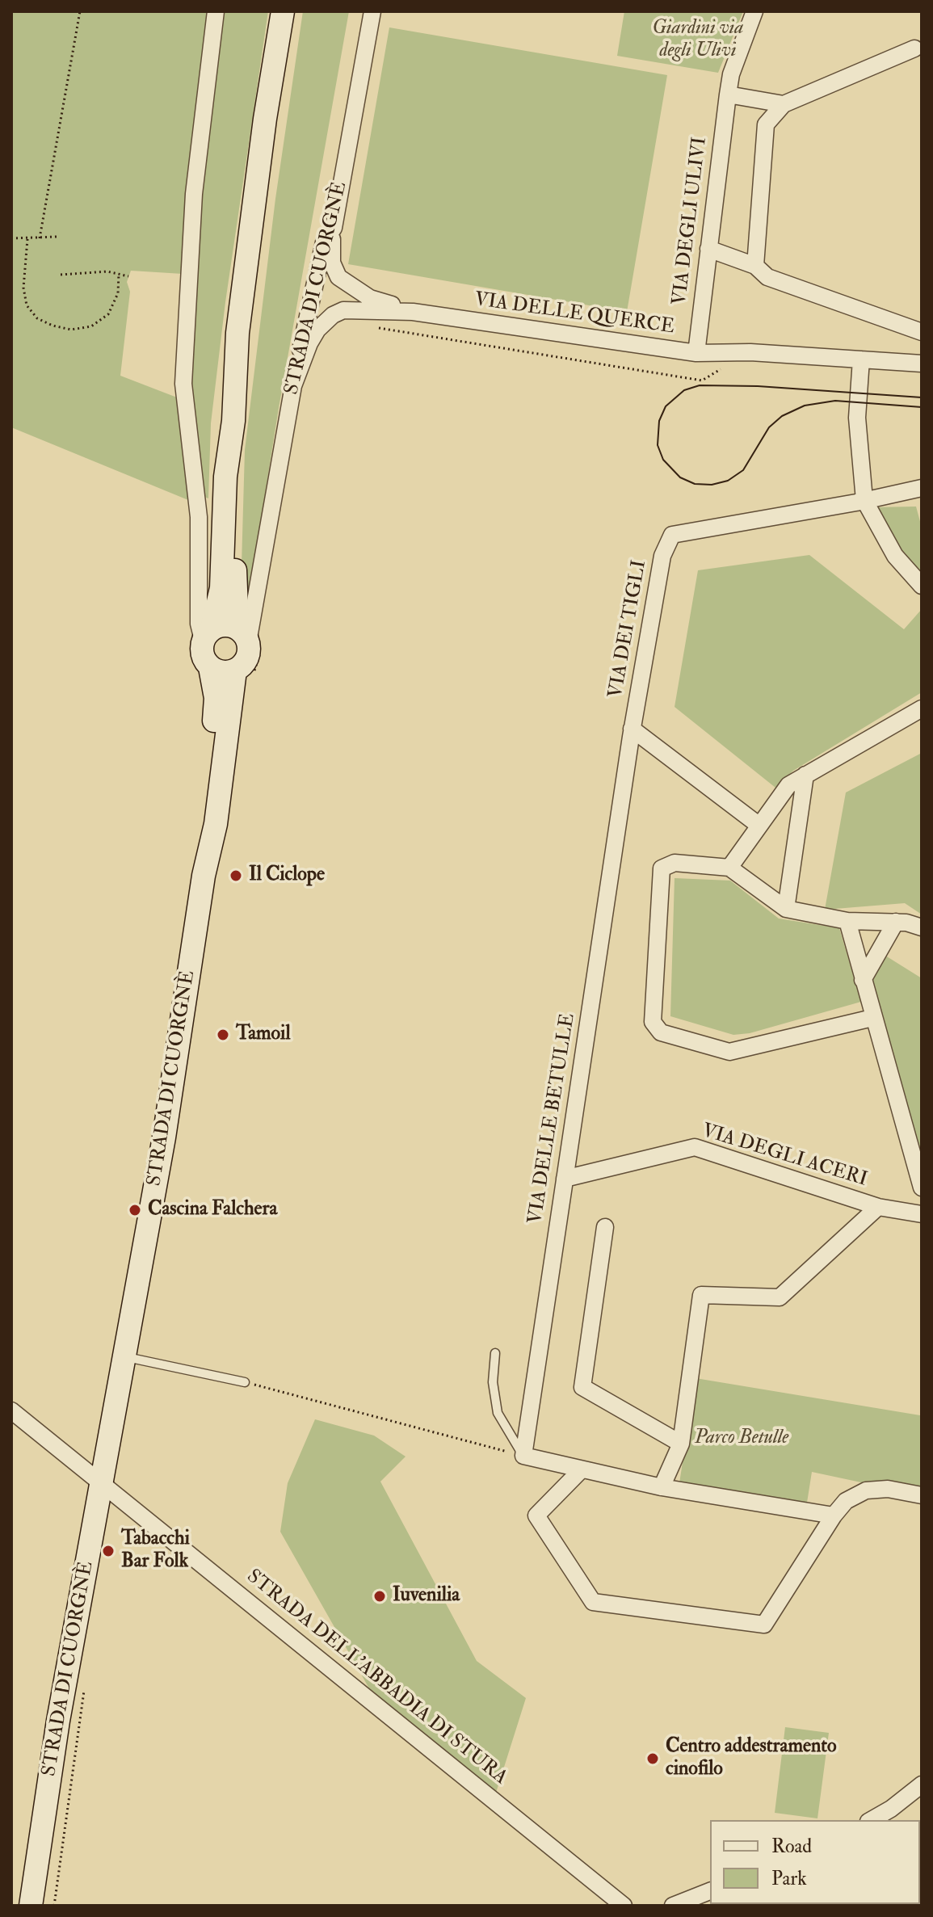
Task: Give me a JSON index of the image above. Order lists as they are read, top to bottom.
{
  "streets": {
    "main road": ["STRADA DI CUORGNÈ"],
    "street": [
      "VIA DEGLI ULIVI",
      "VIA DELLE QUERCE",
      "VIA DEI TIGLI",
      "VIA DELLE BETULLE",
      "VIA DEGLI ACERI",
      "STRADA DELL'ABBADIA DI STURA"
    ]
  },
  "crossings": [
    ["VIA DEGLI ULIVI", "VIA DELLE QUERCE"],
    ["STRADA DI CUORGNÈ", "VIA DELLE QUERCE"],
    ["STRADA DI CUORGNÈ", "STRADA DELL'ABBADIA DI STURA"],
    ["VIA DEI TIGLI", "VIA DELLE BETULLE"],
    ["VIA DELLE BETULLE", "VIA DEGLI ACERI"]
  ],
  "parks": ["Giardini via degli Ulivi", "Parco Betulle"],
  "places": [
    "Il Ciclope",
    "Tamoil",
    "Cascina Falchera",
    "Tabacchi Bar Folk",
    "Iuvenilia",
    "Centro addestramento cinofilo"
  ],
  "legend": ["Road", "Park"]
}
